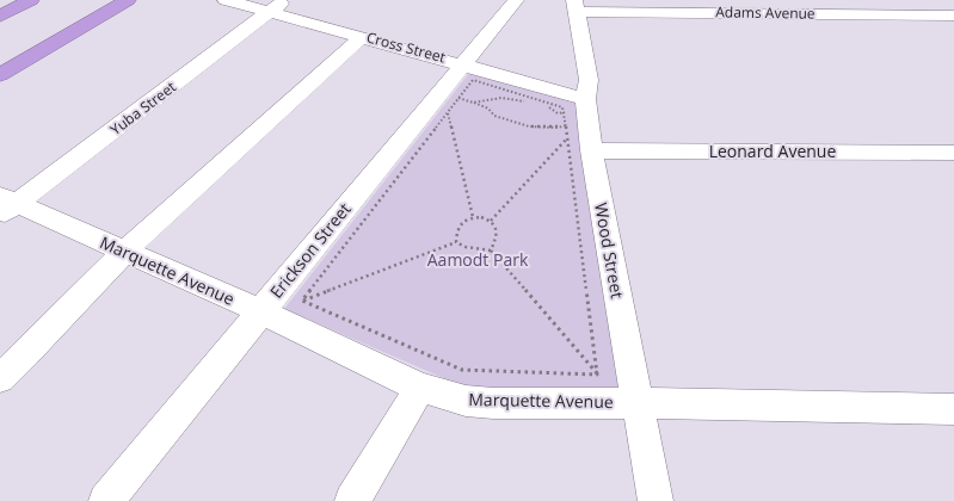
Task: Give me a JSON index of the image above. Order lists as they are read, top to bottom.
{
  "streets": {
    "street": [
      "Adams Avenue",
      "Cross Street",
      "Yuba Street",
      "Leonard Avenue",
      "Erickson Street",
      "Wood Street",
      "Marquette Avenue"
    ]
  },
  "crossings": [
    ["Adams Avenue", "Wood Street"],
    ["Cross Street", "Yuba Street"],
    ["Cross Street", "Erickson Street"],
    ["Cross Street", "Wood Street"],
    ["Yuba Street", "Marquette Avenue"],
    ["Leonard Avenue", "Wood Street"],
    ["Erickson Street", "Marquette Avenue"],
    ["Wood Street", "Marquette Avenue"]
  ],
  "parks": ["Aamodt Park"]
}
